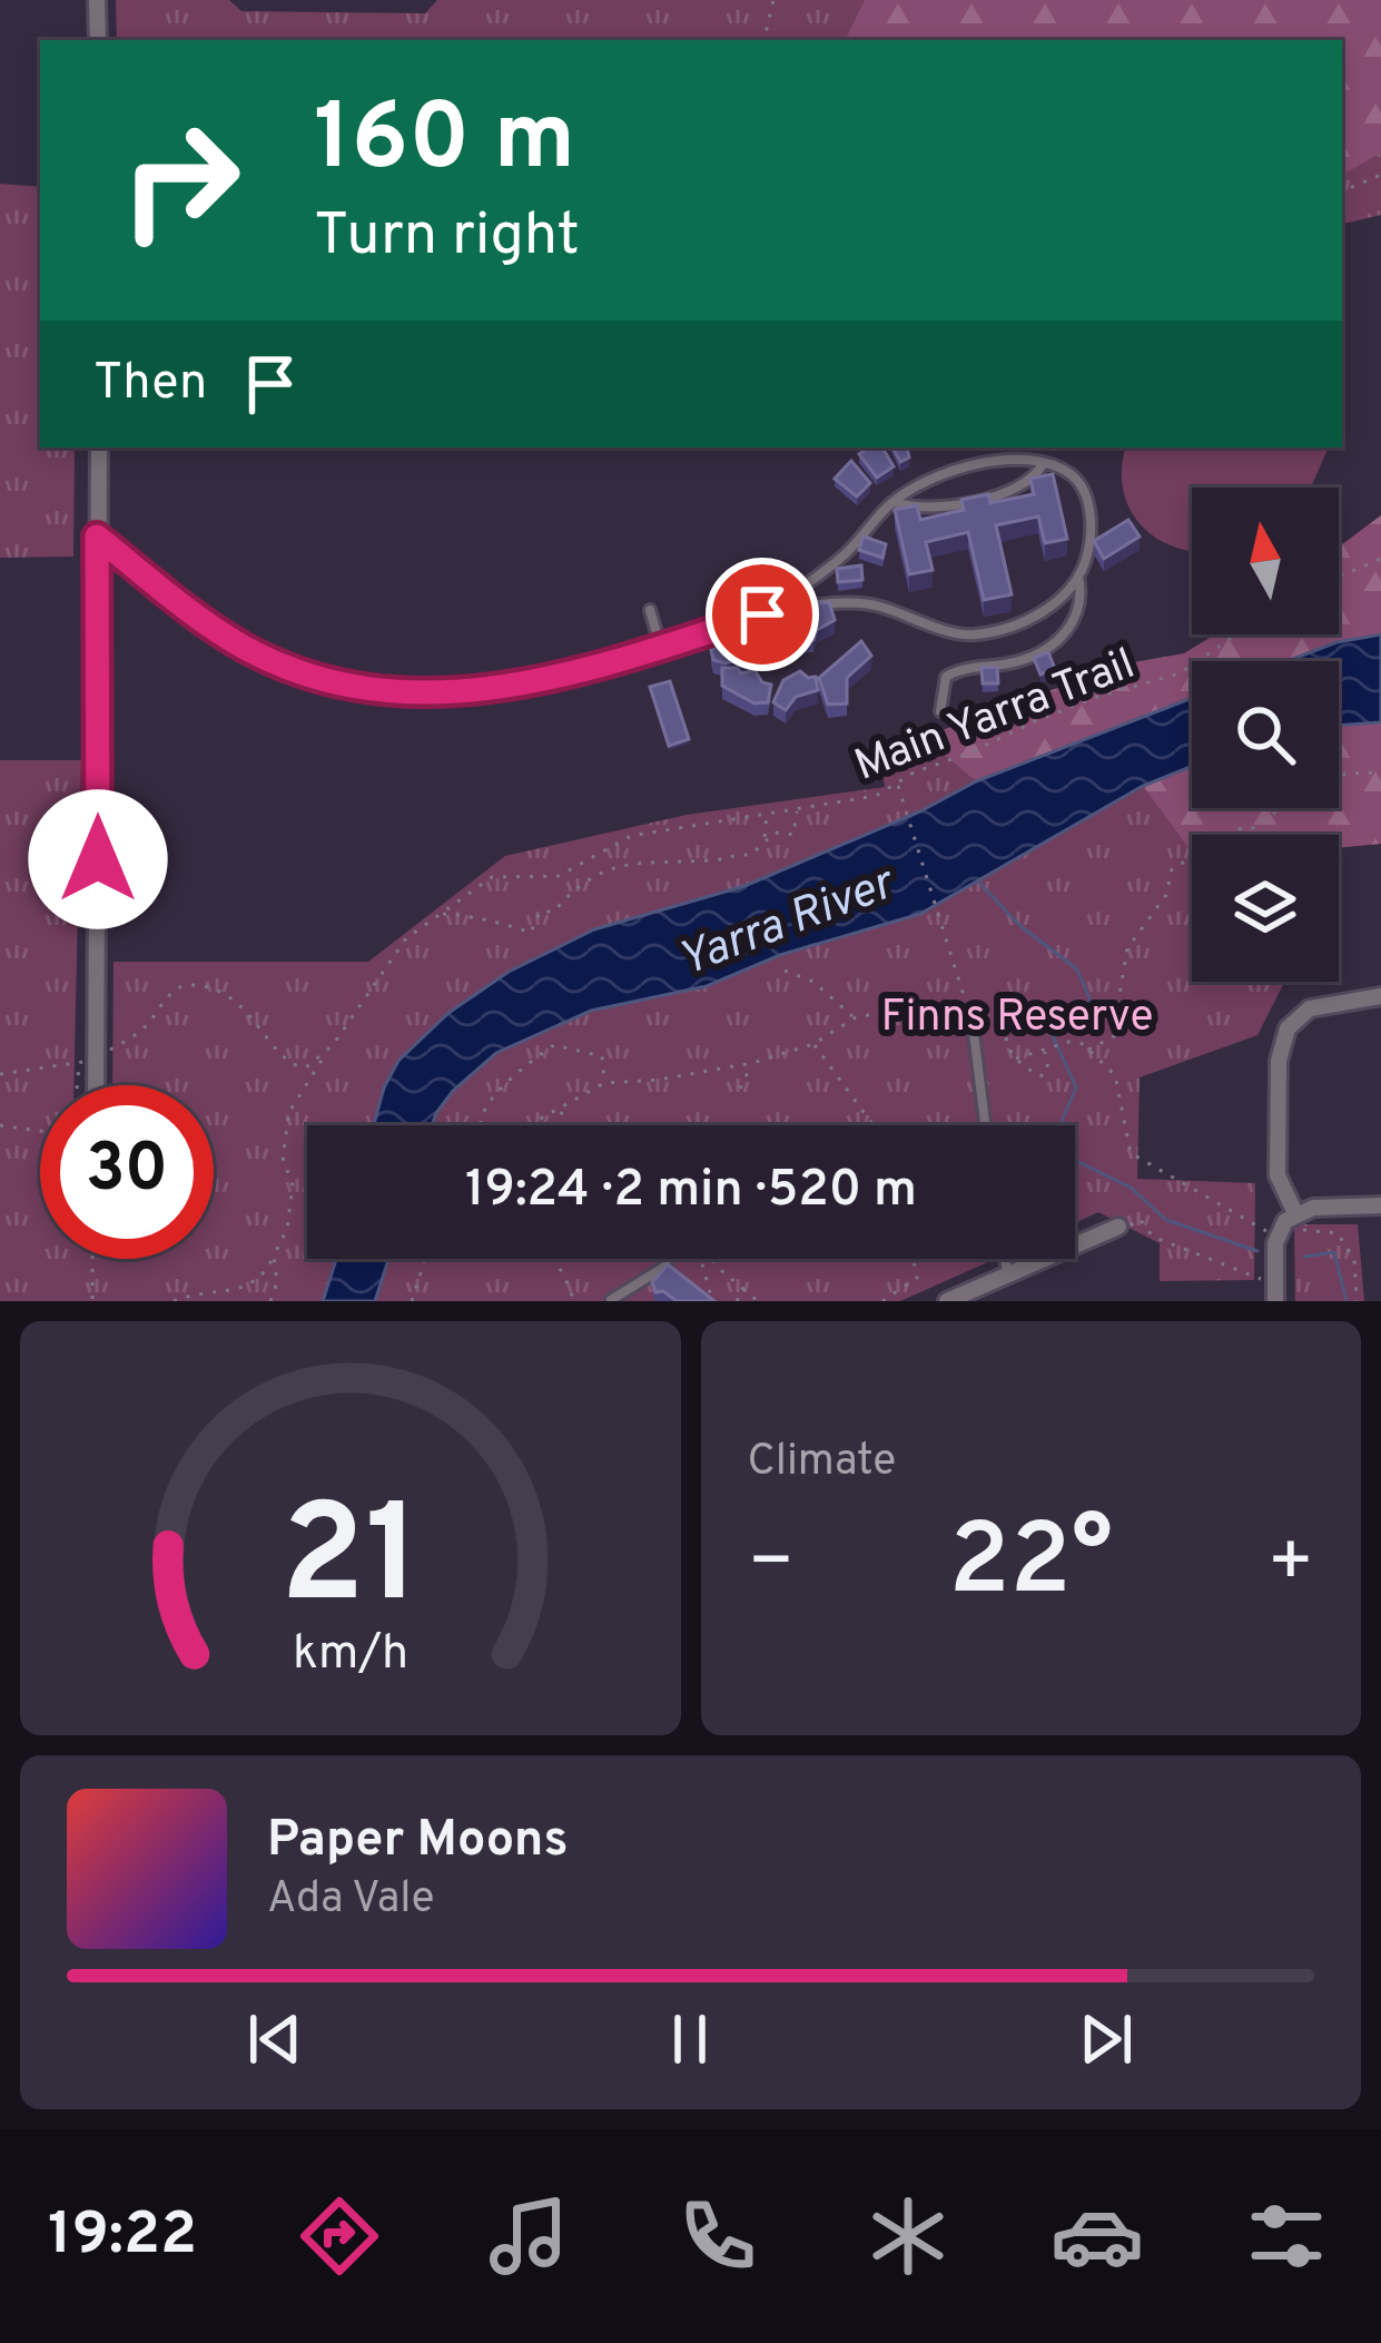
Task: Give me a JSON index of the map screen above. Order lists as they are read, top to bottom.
{
  "streets": {
    "path": ["Main Yarra Trail"]
  },
  "water": ["Yarra River"],
  "parks": ["Finns Reserve"],
  "north": "top",
  "page": {
    "turn": ["160 m", "Turn right"],
    "then": "Then",
    "limit": "30",
    "trip": "19:24 · 2 min · 520 m",
    "tile": "Climate",
    "heat": ["−", "22°", "+"],
    "song": ["Paper Moons", "Ada Vale"],
    "tabs": "19:22",
    "gauge": ["21", "km/h"]
  }
}
